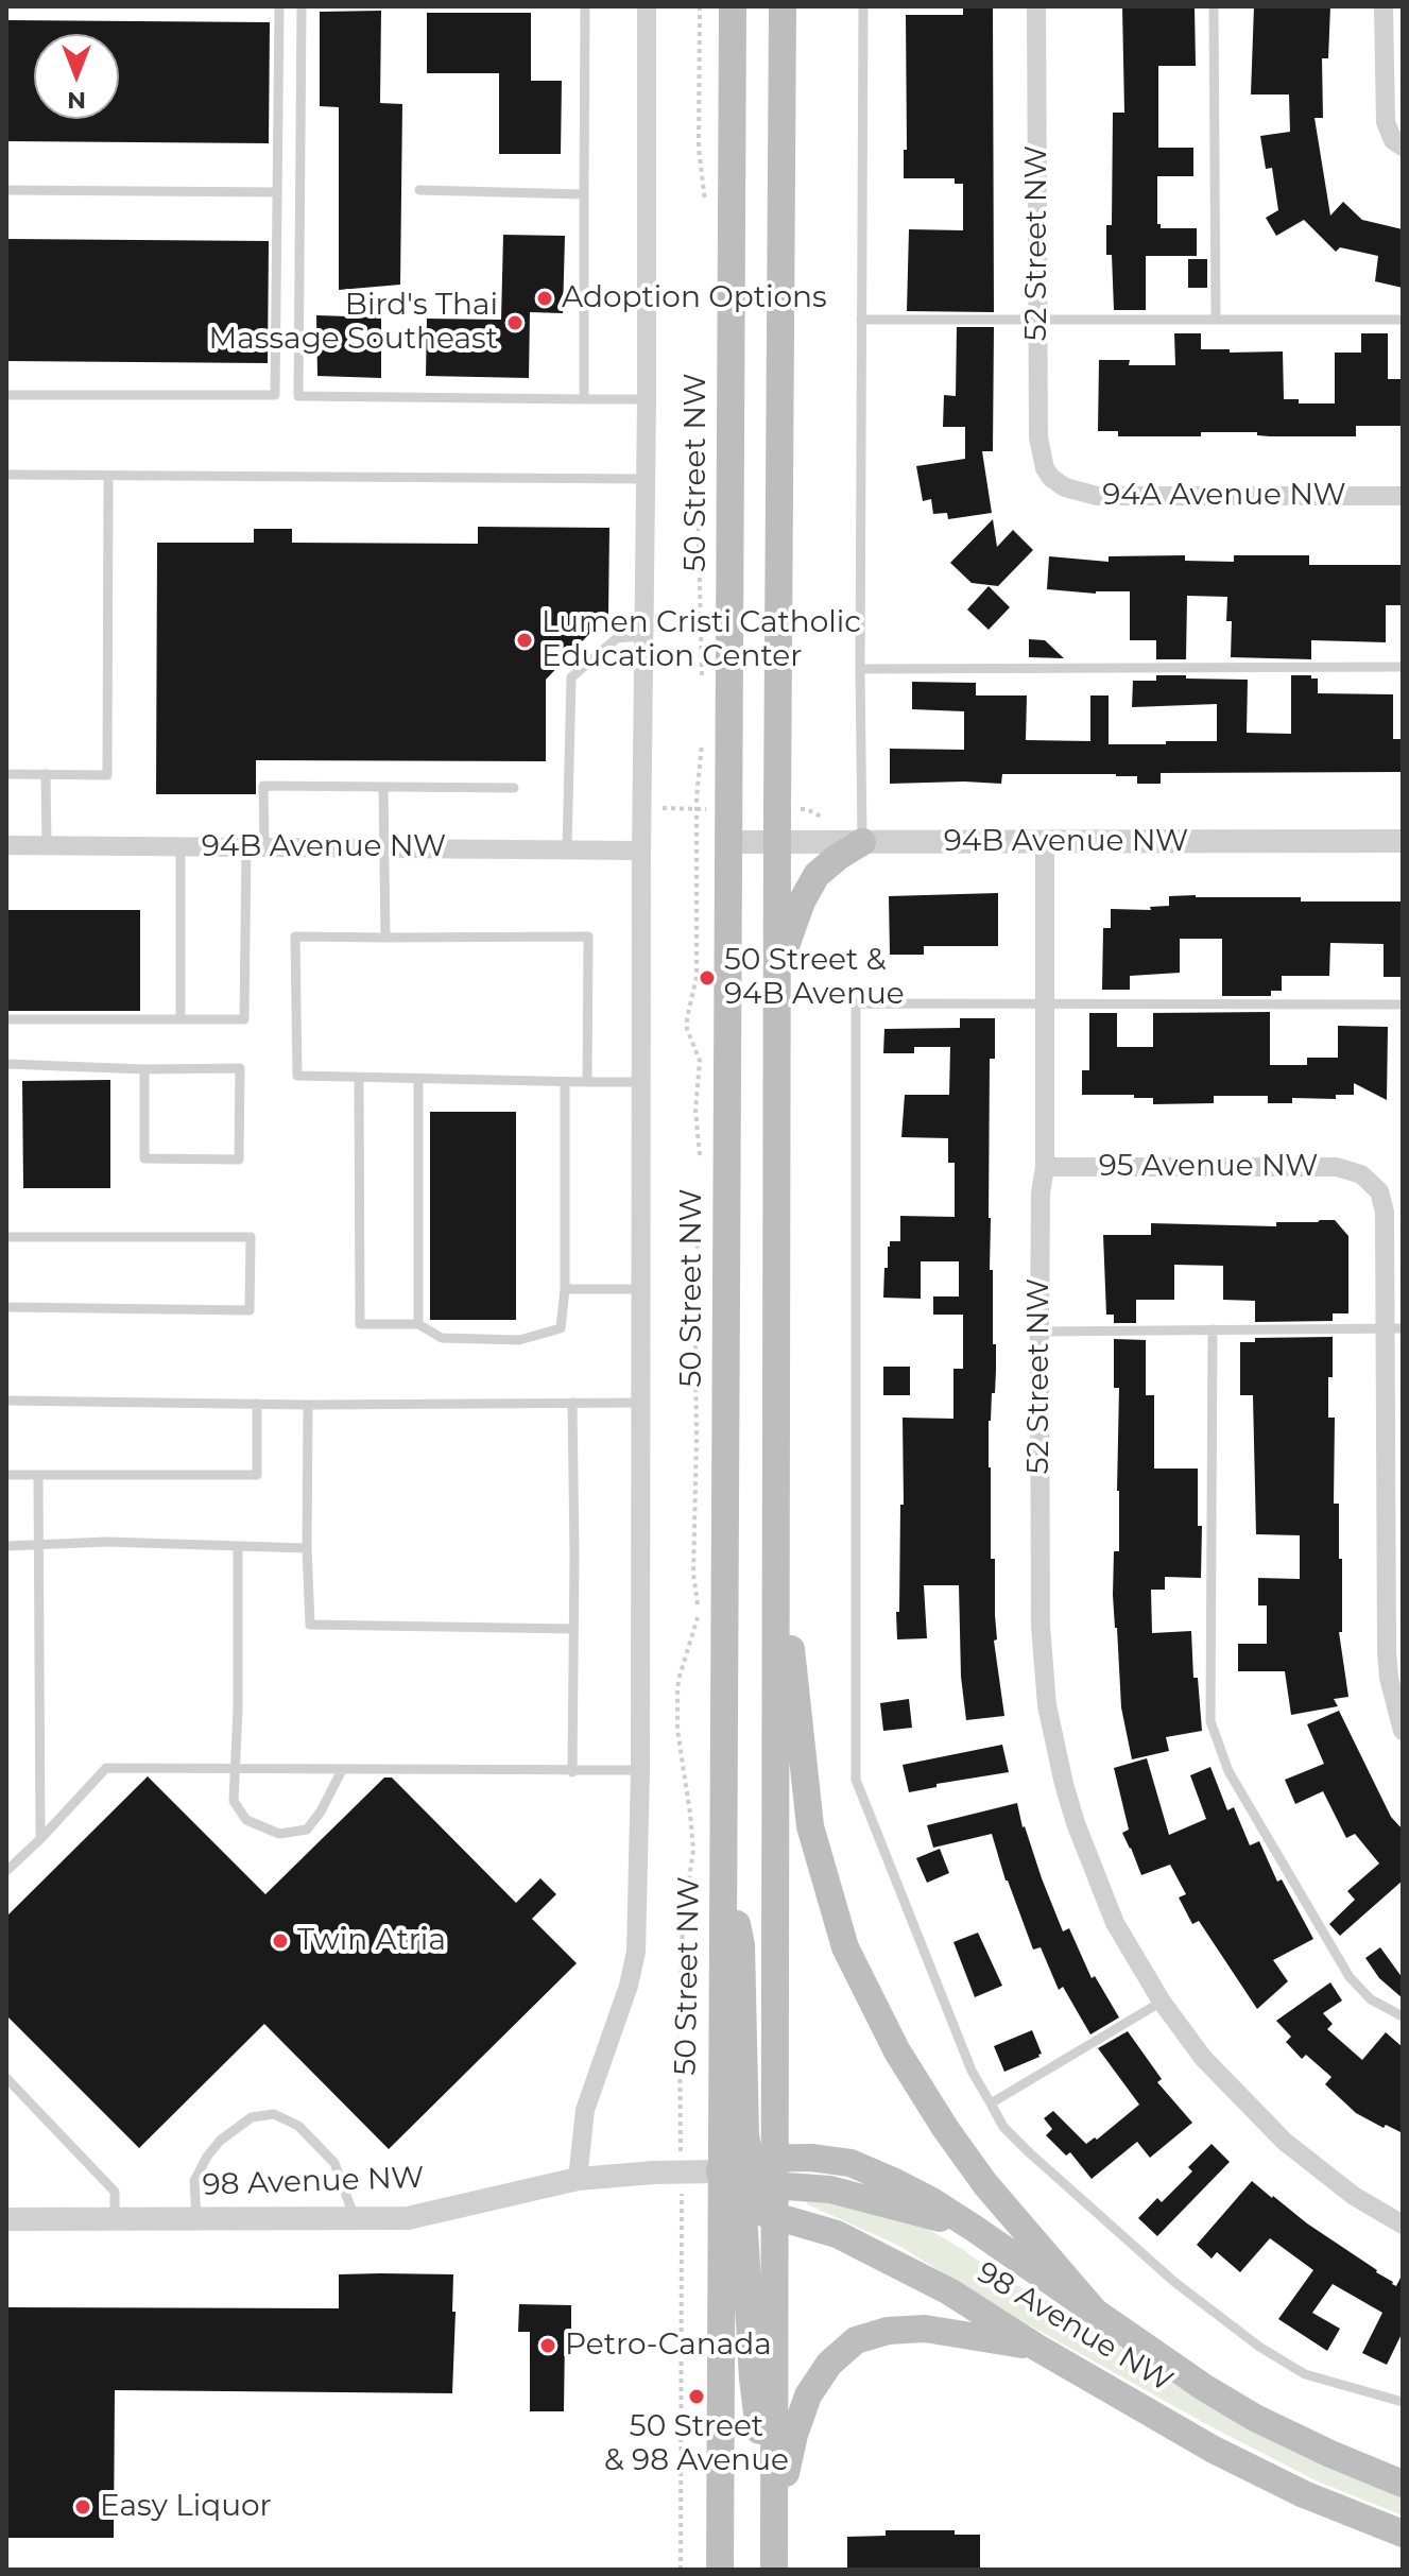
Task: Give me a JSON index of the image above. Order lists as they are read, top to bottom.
{
  "streets": {
    "main road": ["50 Street NW", "98 Avenue NW"],
    "street": [
      "52 Street NW",
      "94A Avenue NW",
      "94B Avenue NW",
      "95 Avenue NW"
    ]
  },
  "crossings": [
    ["52 Street NW", "94A Avenue NW"],
    ["52 Street NW", "94B Avenue NW"],
    ["52 Street NW", "95 Avenue NW"],
    ["50 Street NW", "94B Avenue NW"],
    ["50 Street NW", "98 Avenue NW"]
  ],
  "places": [
    "Adoption Options",
    "Bird's Thai Massage Southeast",
    "Lumen Cristi Catholic Education Center",
    "50 Street & 94B Avenue",
    "Twin Atria",
    "Petro-Canada",
    "50 Street & 98 Avenue",
    "Easy Liquor"
  ],
  "north": "bottom"
}
